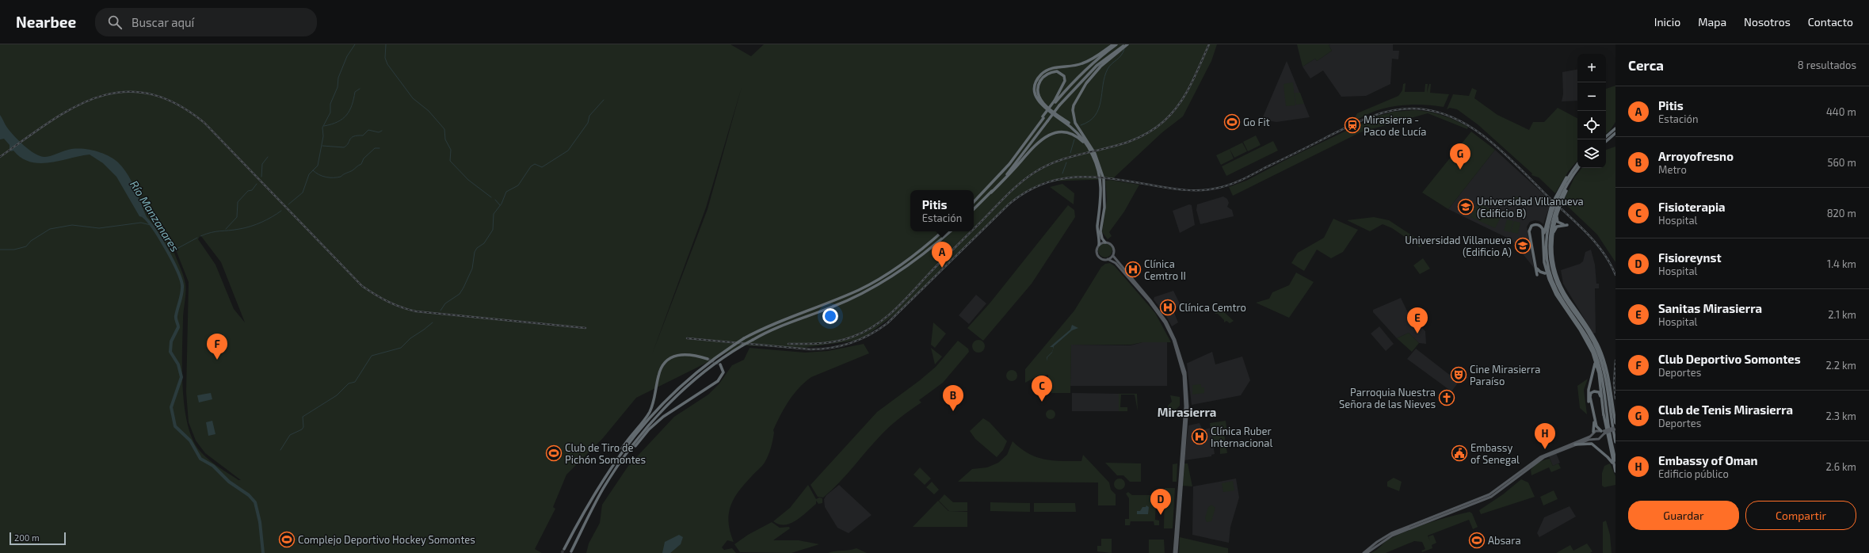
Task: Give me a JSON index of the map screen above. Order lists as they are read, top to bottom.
{
  "districts": ["Mirasierra"],
  "water": ["Río Manzanares"],
  "places": {
    "sports": [
      "Go Fit",
      "Club de Tiro de Pichón Somontes",
      "Complejo Deportivo Hockey Somontes",
      "Absara"
    ],
    "station": ["Mirasierra - Paco de Lucía"],
    "school or university": ["Universidad Villanueva (Edificio B)", "Universidad Villanueva (Edificio A)"],
    "hospital": ["Clínica Cemtro II", "Clínica Cemtro", "Clínica Ruber Internacional"],
    "theatre": ["Cine Mirasierra Paraíso"],
    "church": ["Parroquia Nuestra Señora de las Nieves"],
    "public building": ["Embassy of Senegal"]
  },
  "scale_bar": "200 m",
  "page": {
    "header": "Nearbee",
    "search": "Buscar aquí",
    "nav": [
      "Inicio",
      "Mapa",
      "Nosotros",
      "Contacto"
    ],
    "heading": ["Cerca", "8 resultados"],
    "map_buttons": ["+", "−"],
    "list": [
      {
        "mark": "A",
        "name": "Pitis",
        "note": "Estación",
        "value": "440 m"
      },
      {
        "mark": "B",
        "name": "Arroyofresno",
        "note": "Metro",
        "value": "560 m"
      },
      {
        "mark": "C",
        "name": "Fisioterapia",
        "note": "Hospital",
        "value": "820 m"
      },
      {
        "mark": "D",
        "name": "Fisioreynst",
        "note": "Hospital",
        "value": "1.4 km"
      },
      {
        "mark": "E",
        "name": "Sanitas Mirasierra",
        "note": "Hospital",
        "value": "2.1 km"
      },
      {
        "mark": "F",
        "name": "Club Deportivo Somontes",
        "note": "Deportes",
        "value": "2.2 km"
      },
      {
        "mark": "G",
        "name": "Club de Tenis Mirasierra",
        "note": "Deportes",
        "value": "2.3 km"
      },
      {
        "mark": "H",
        "name": "Embassy of Oman",
        "note": "Edificio público",
        "value": "2.6 km"
      }
    ],
    "pins": [
      "G",
      "A",
      "E",
      "F",
      "C",
      "B",
      "H",
      "D"
    ],
    "popup": ["Pitis", "Estación"],
    "buttons": ["Guardar", "Compartir"],
    "scale": "200 m"
  }
}
